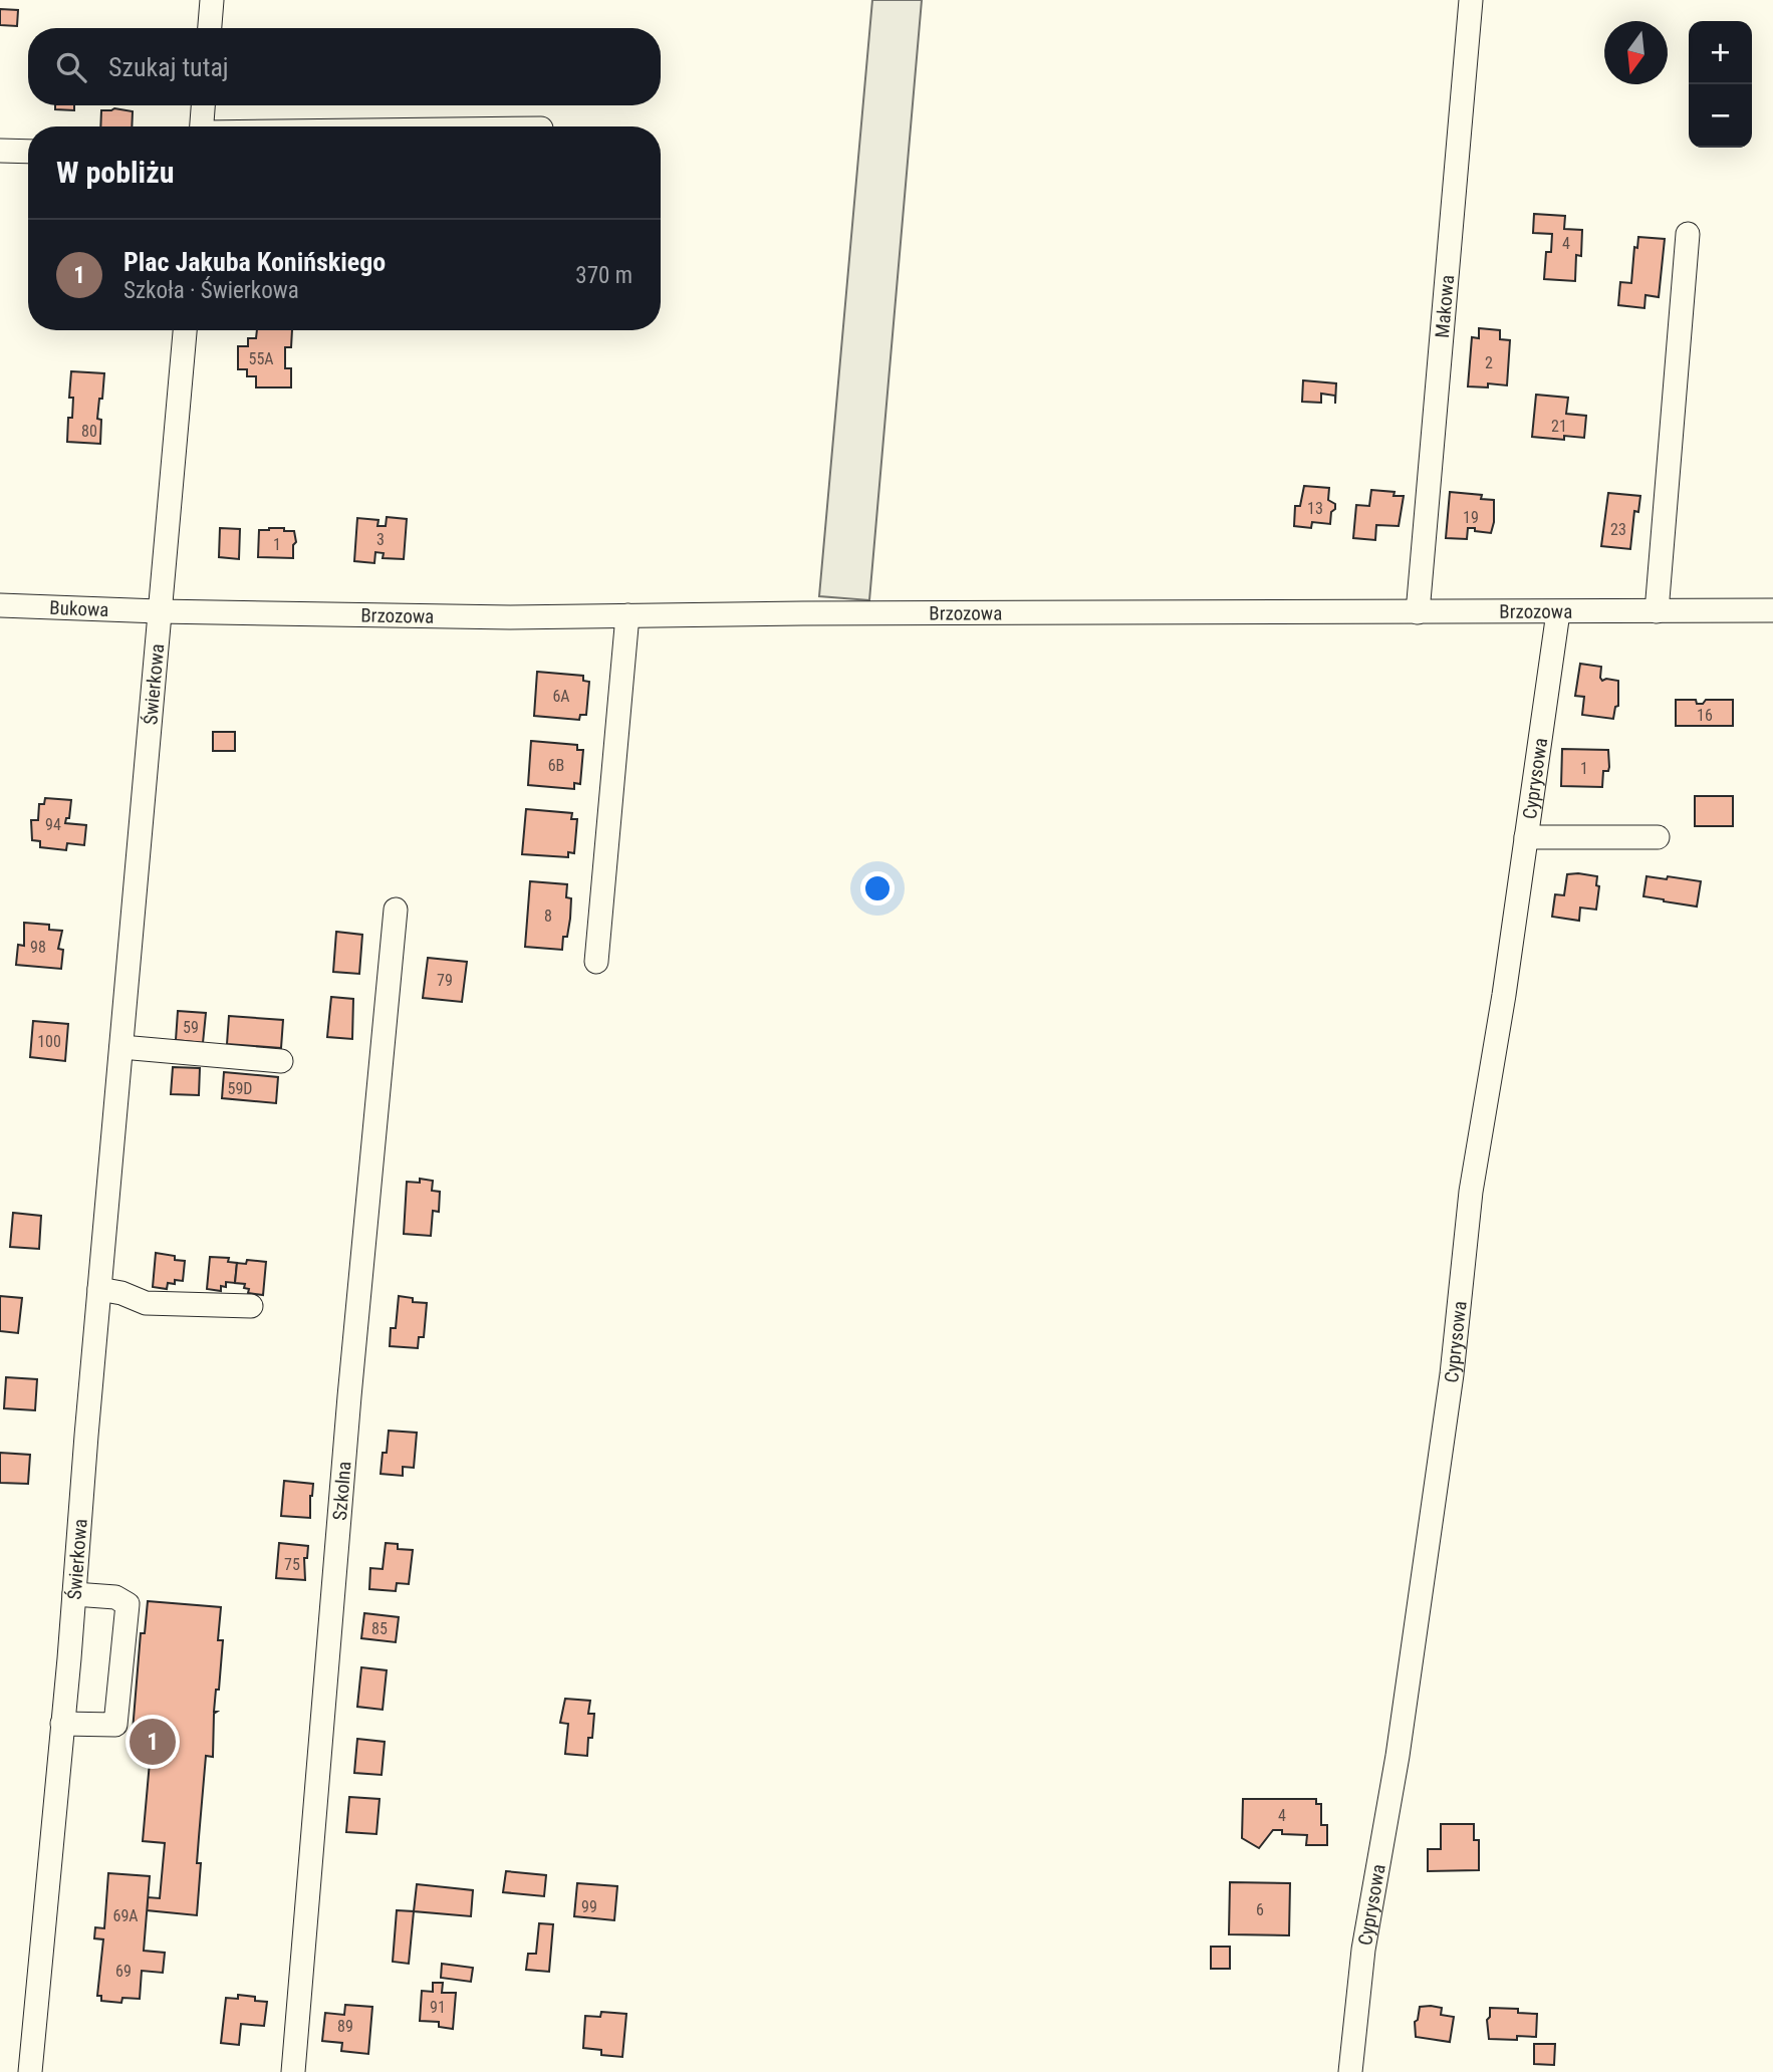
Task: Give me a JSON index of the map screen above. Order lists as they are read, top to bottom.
{
  "streets": {
    "street": [
      "Makowa",
      "Bukowa",
      "Brzozowa",
      "Świerkowa",
      "Cyprysowa",
      "Szkolna"
    ]
  },
  "crossings": [
    ["Makowa", "Brzozowa"],
    ["Bukowa", "Brzozowa"],
    ["Bukowa", "Świerkowa"],
    ["Brzozowa", "Świerkowa"],
    ["Brzozowa", "Cyprysowa"]
  ],
  "house_numbers": [
    "4",
    "55A",
    "2",
    "21",
    "80",
    "13",
    "19",
    "23",
    "3",
    "1",
    "6A",
    "16",
    "6B",
    "1",
    "94",
    "8",
    "98",
    "79",
    "59",
    "100",
    "59D",
    "75",
    "85",
    "4",
    "99",
    "6",
    "69A",
    "69",
    "91",
    "89"
  ],
  "north": "bottom",
  "page": {
    "map_buttons": ["+", "−"],
    "search": "Szukaj tutaj",
    "heading": "W pobliżu",
    "list": [
      {
        "mark": "1",
        "name": "Plac Jakuba Konińskiego",
        "note": "Szkoła · Świerkowa",
        "value": "370 m"
      }
    ],
    "pins": "1"
  }
}
